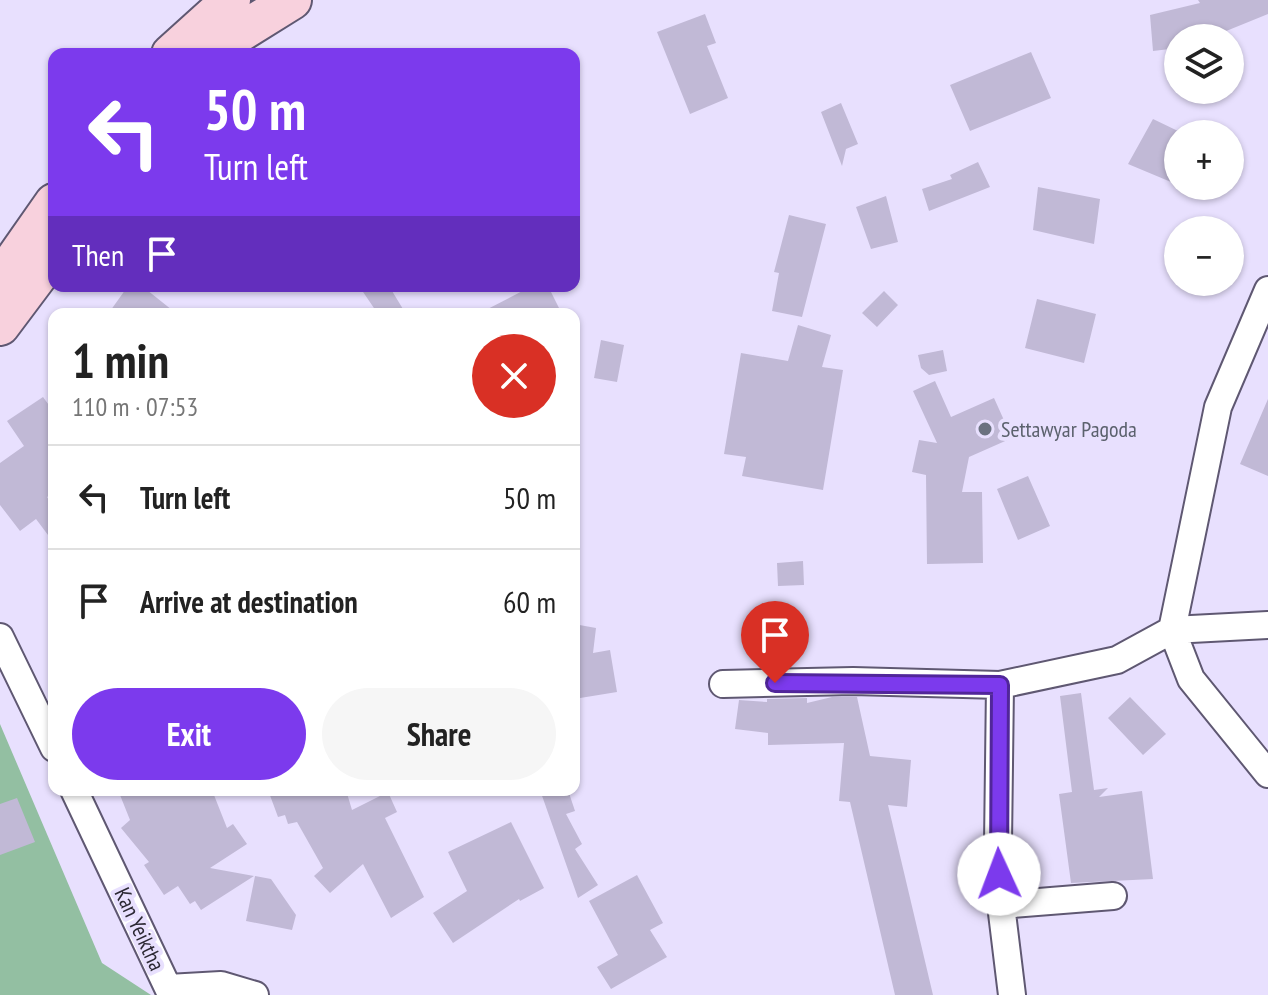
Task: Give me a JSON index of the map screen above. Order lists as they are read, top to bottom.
{
  "streets": {
    "street": ["Kan Yeiktha"]
  },
  "places": ["Settawyar Pagoda"],
  "page": {
    "map_buttons": ["+", "−"],
    "turn": ["50 m", "Turn left"],
    "then": "Then",
    "heading": ["1 min", "110 m · 07:53"],
    "list": [
      {
        "name": "Turn left",
        "value": "50 m"
      },
      {
        "name": "Arrive at destination",
        "value": "60 m"
      }
    ],
    "buttons": ["Exit", "Share"]
  }
}
